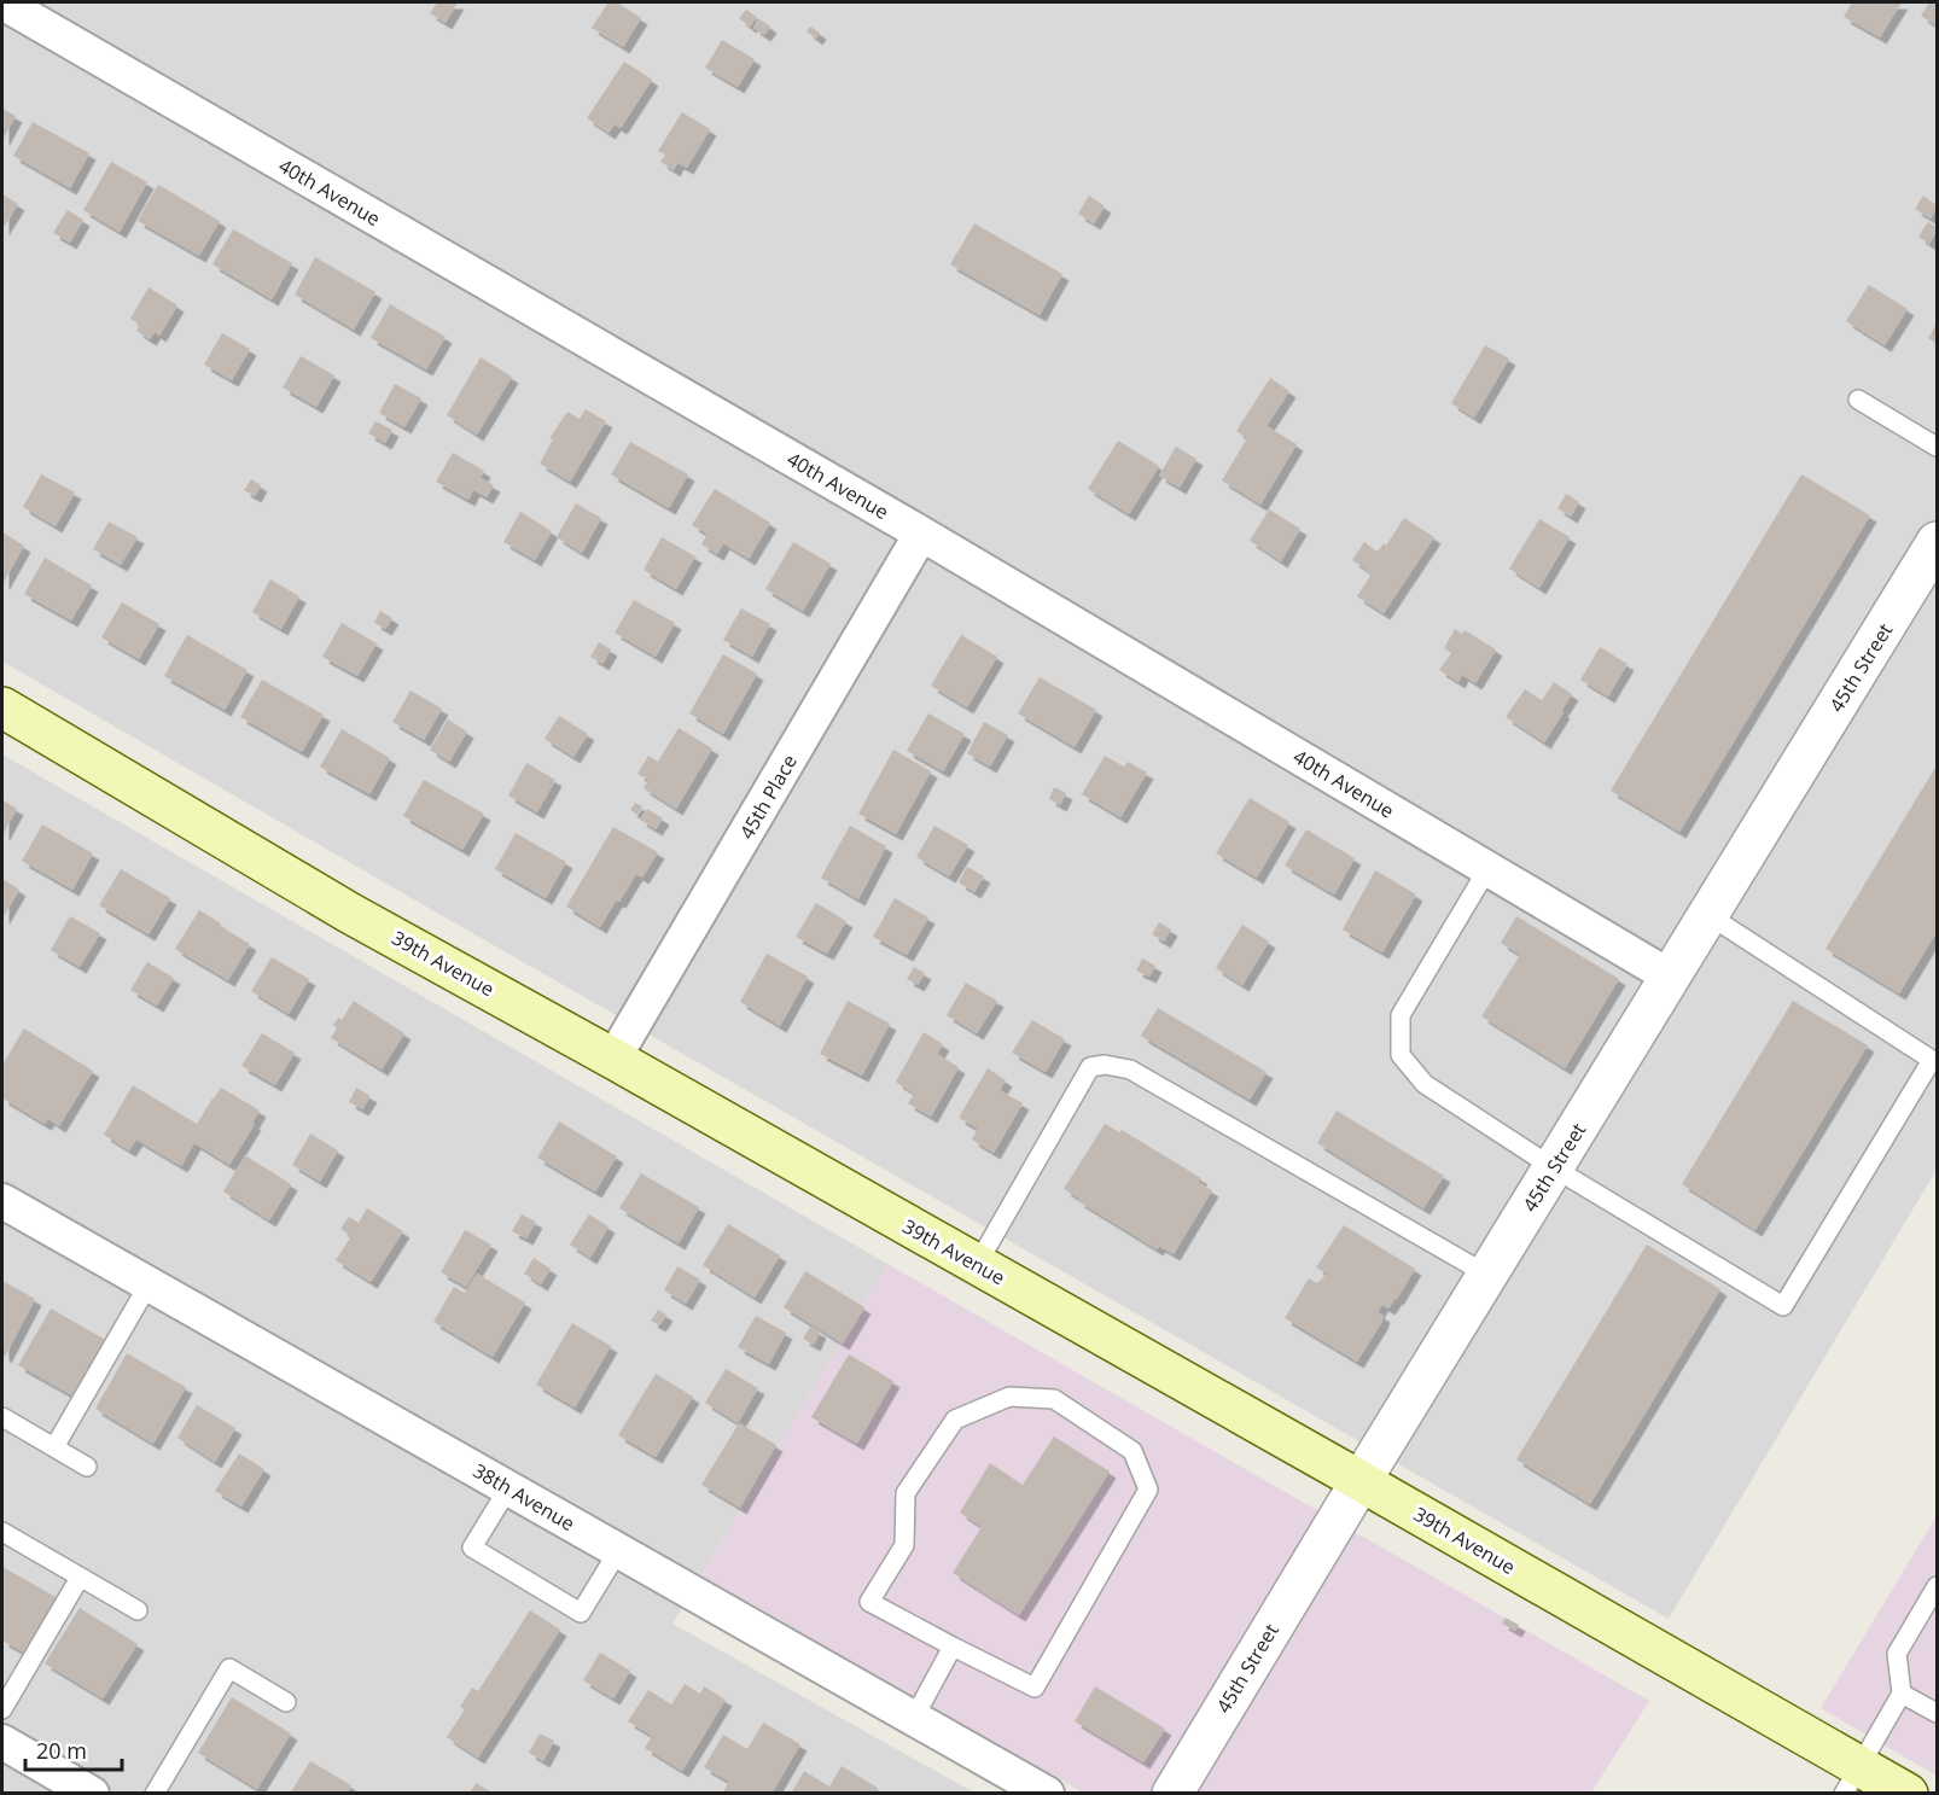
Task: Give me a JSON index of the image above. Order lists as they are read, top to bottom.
{
  "streets": {
    "main road": ["39th Avenue"],
    "street": [
      "40th Avenue",
      "45th Street",
      "45th Place",
      "38th Avenue"
    ]
  },
  "crossings": [
    ["40th Avenue", "45th Street"],
    ["40th Avenue", "45th Place"],
    ["45th Street", "39th Avenue"],
    ["45th Place", "39th Avenue"]
  ],
  "scale_bar": "20 m"
}
